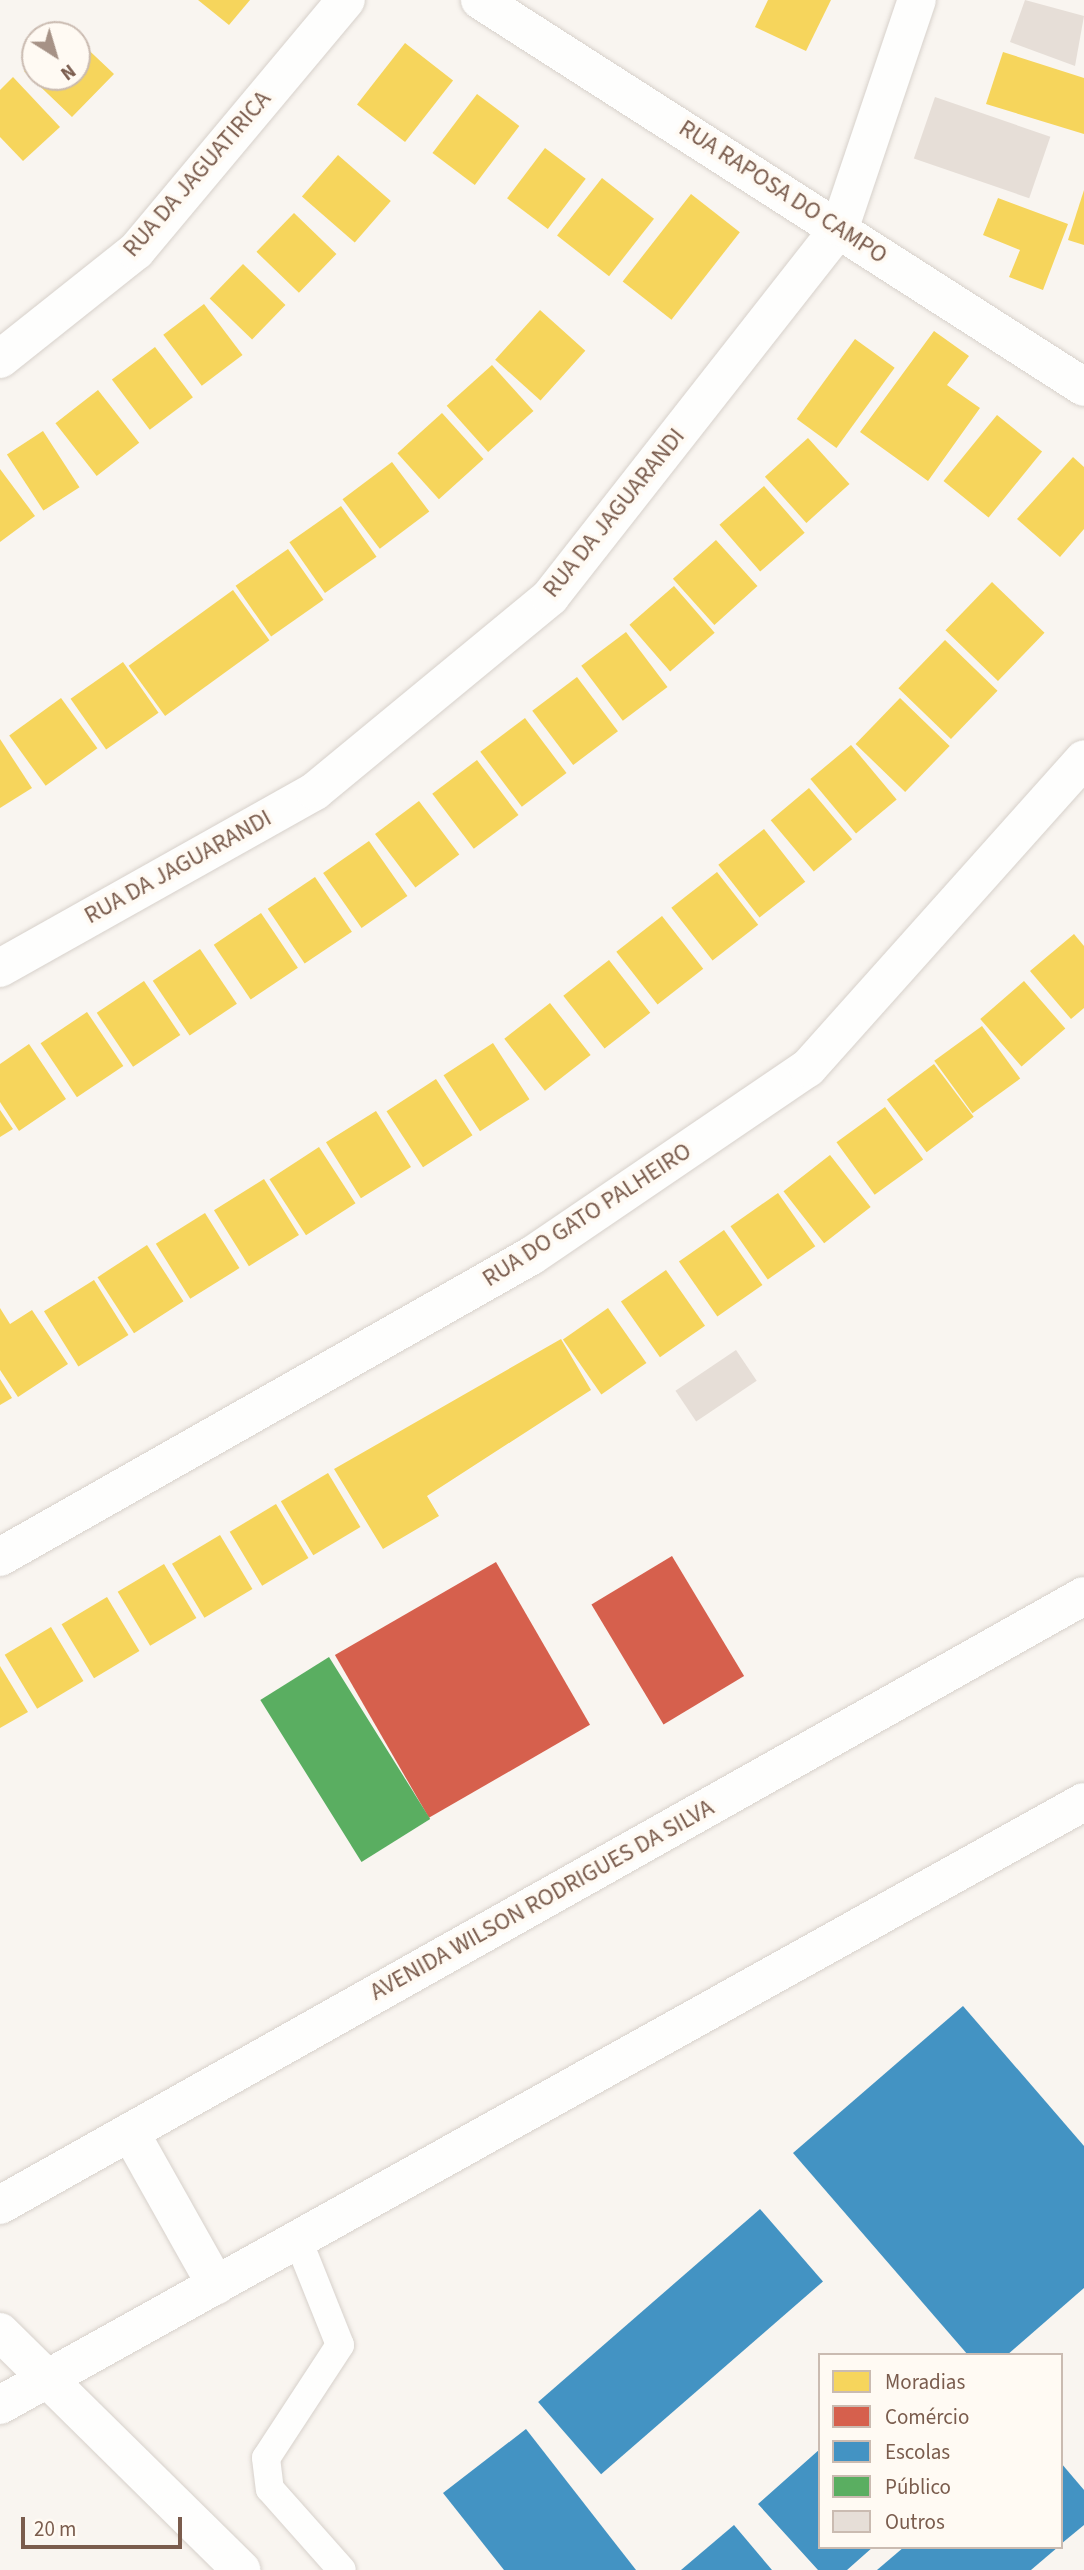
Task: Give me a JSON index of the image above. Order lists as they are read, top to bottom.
{
  "streets": {
    "street": [
      "RUA DA JAGUATIRICA",
      "RUA RAPOSA DO CAMPO",
      "RUA DA JAGUARANDI",
      "RUA DO GATO PALHEIRO",
      "AVENIDA WILSON RODRIGUES DA SILVA"
    ]
  },
  "crossings": [
    ["RUA RAPOSA DO CAMPO", "RUA DA JAGUARANDI"]
  ],
  "legend": [
    "Moradias",
    "Comércio",
    "Escolas",
    "Público",
    "Outros"
  ],
  "scale_bar": "20 m",
  "north": "bottom right"
}
